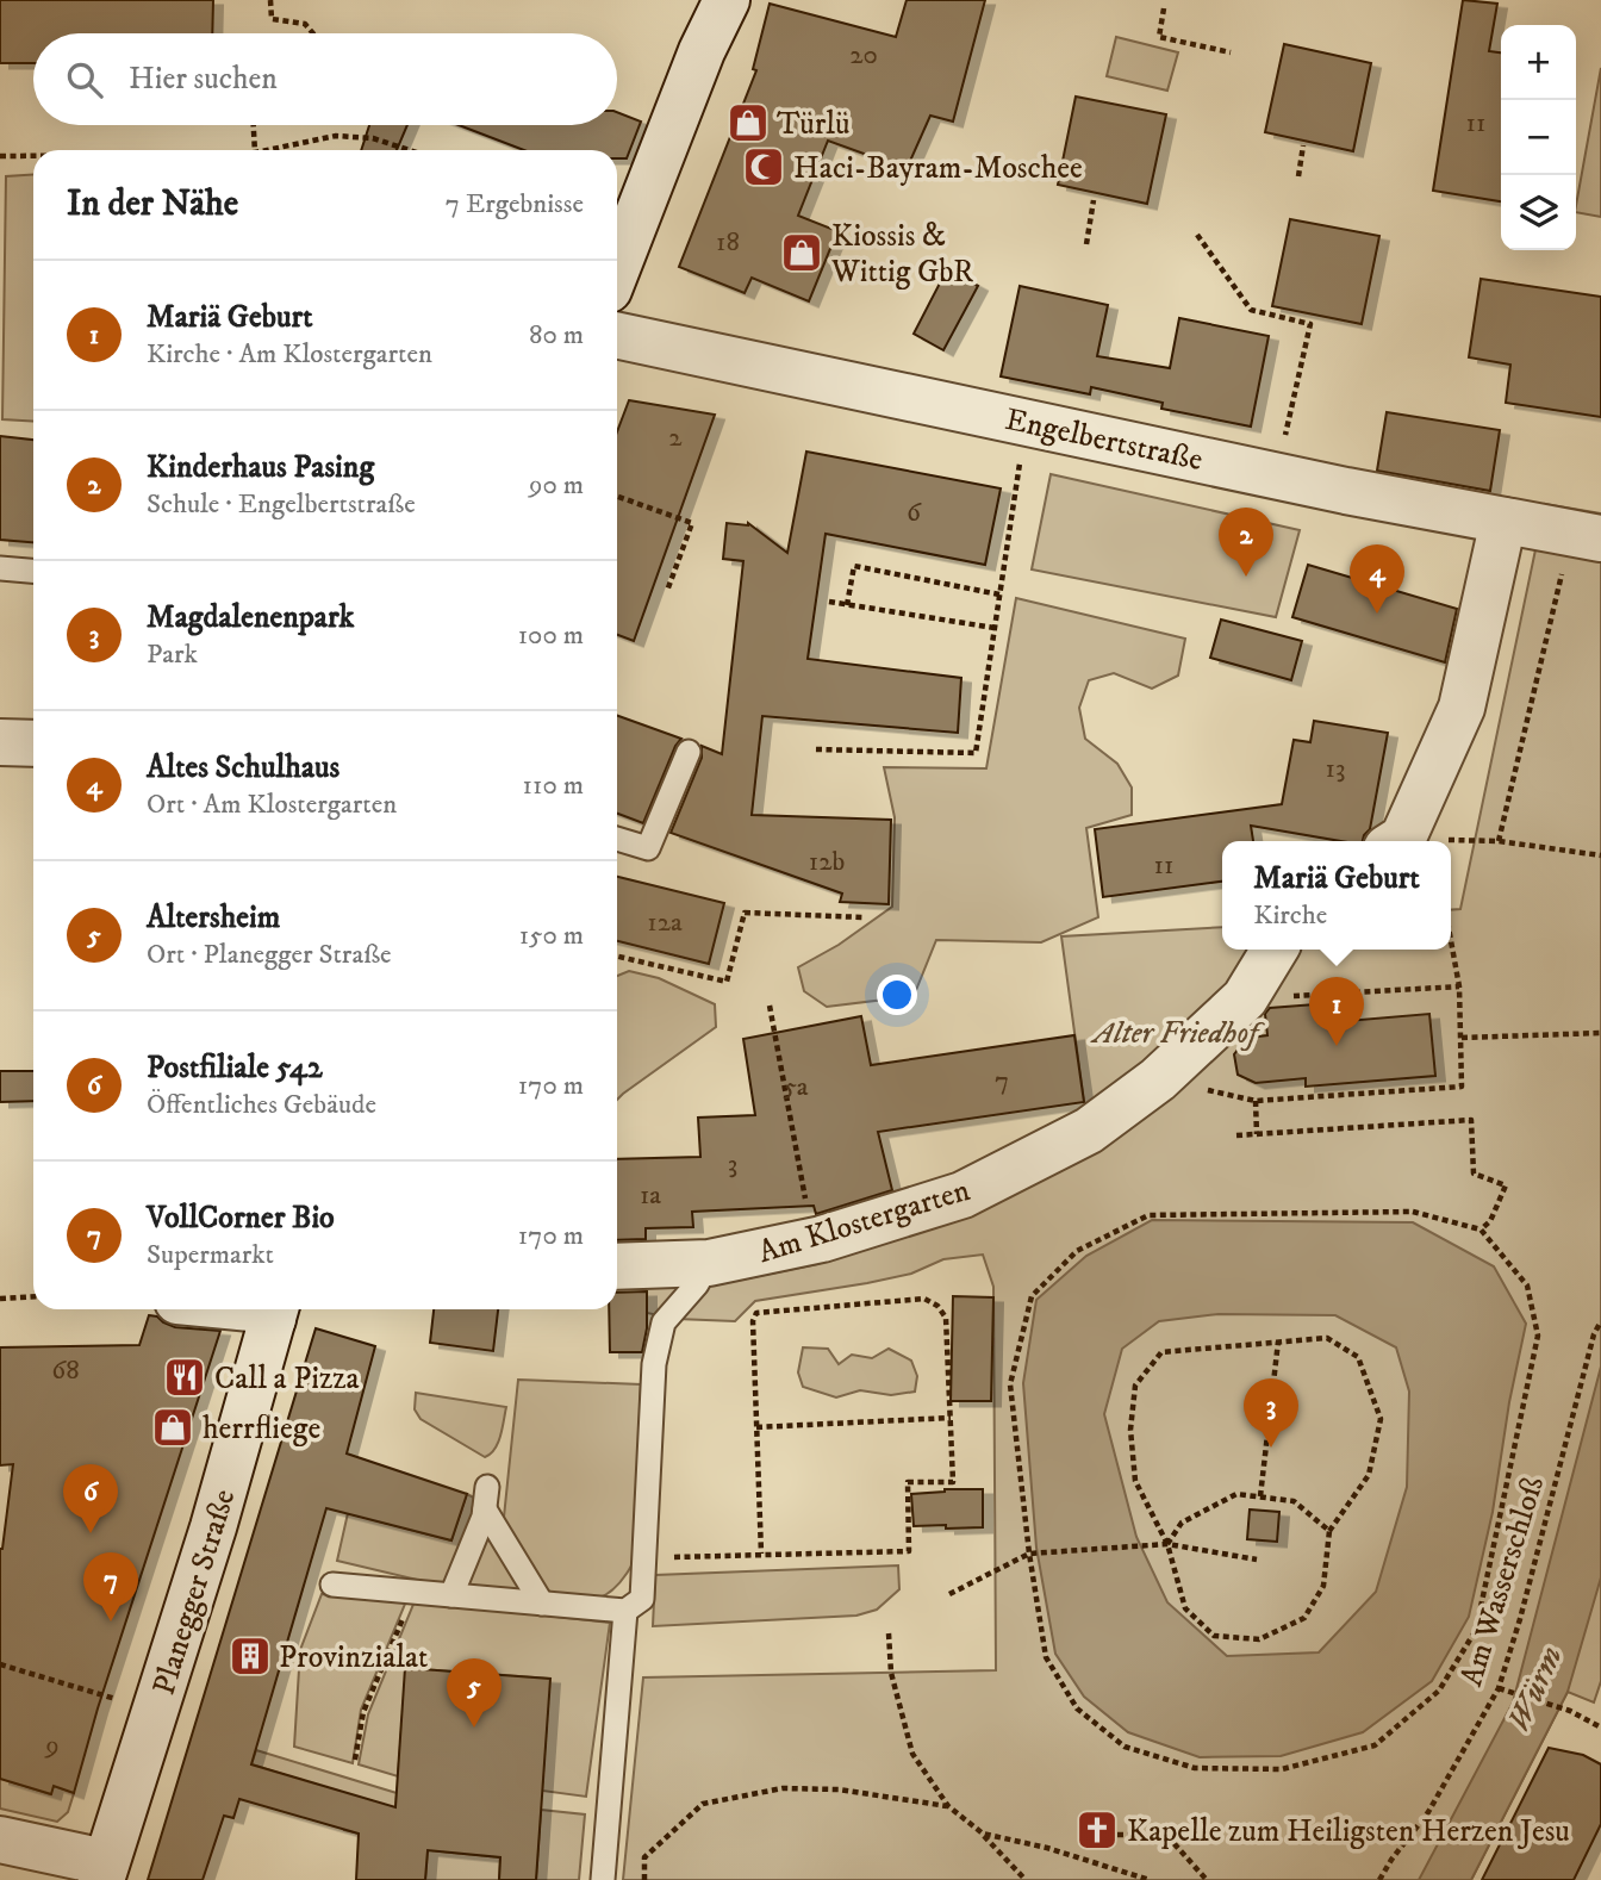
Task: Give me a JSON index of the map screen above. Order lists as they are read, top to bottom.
{
  "streets": {
    "street": ["Engelbertstraße", "Am Klostergarten", "Planegger Straße"],
    "path": ["Am Wasserschloß"]
  },
  "water": ["Würm"],
  "parks": ["Alter Friedhof"],
  "places": {
    "shop": ["Türlü", "Kiossis & Wittig GbR", "herrfliege"],
    "mosque": ["Haci-Bayram-Moschee"],
    "restaurant": ["Call a Pizza"],
    "building": ["Provinzialat"],
    "church": ["Kapelle zum Heiligsten Herzen Jesu"]
  },
  "house_numbers": [
    "20",
    "11",
    "18",
    "2",
    "6",
    "13",
    "12b",
    "11",
    "12a",
    "7",
    "5a",
    "3",
    "1a",
    "68",
    "9"
  ],
  "page": {
    "map_buttons": ["+", "−"],
    "search": "Hier suchen",
    "heading": ["In der Nähe", "7 Ergebnisse"],
    "list": [
      {
        "mark": "1",
        "name": "Mariä Geburt",
        "note": "Kirche · Am Klostergarten",
        "value": "80 m"
      },
      {
        "mark": "2",
        "name": "Kinderhaus Pasing",
        "note": "Schule · Engelbertstraße",
        "value": "90 m"
      },
      {
        "mark": "3",
        "name": "Magdalenenpark",
        "note": "Park",
        "value": "100 m"
      },
      {
        "mark": "4",
        "name": "Altes Schulhaus",
        "note": "Ort · Am Klostergarten",
        "value": "110 m"
      },
      {
        "mark": "5",
        "name": "Altersheim",
        "note": "Ort · Planegger Straße",
        "value": "150 m"
      },
      {
        "mark": "6",
        "name": "Postfiliale 542",
        "note": "Öffentliches Gebäude",
        "value": "170 m"
      },
      {
        "mark": "7",
        "name": "VollCorner Bio",
        "note": "Supermarkt",
        "value": "170 m"
      }
    ],
    "pins": [
      "2",
      "4",
      "1",
      "3",
      "6",
      "7",
      "5"
    ],
    "popup": ["Mariä Geburt", "Kirche"]
  }
}
